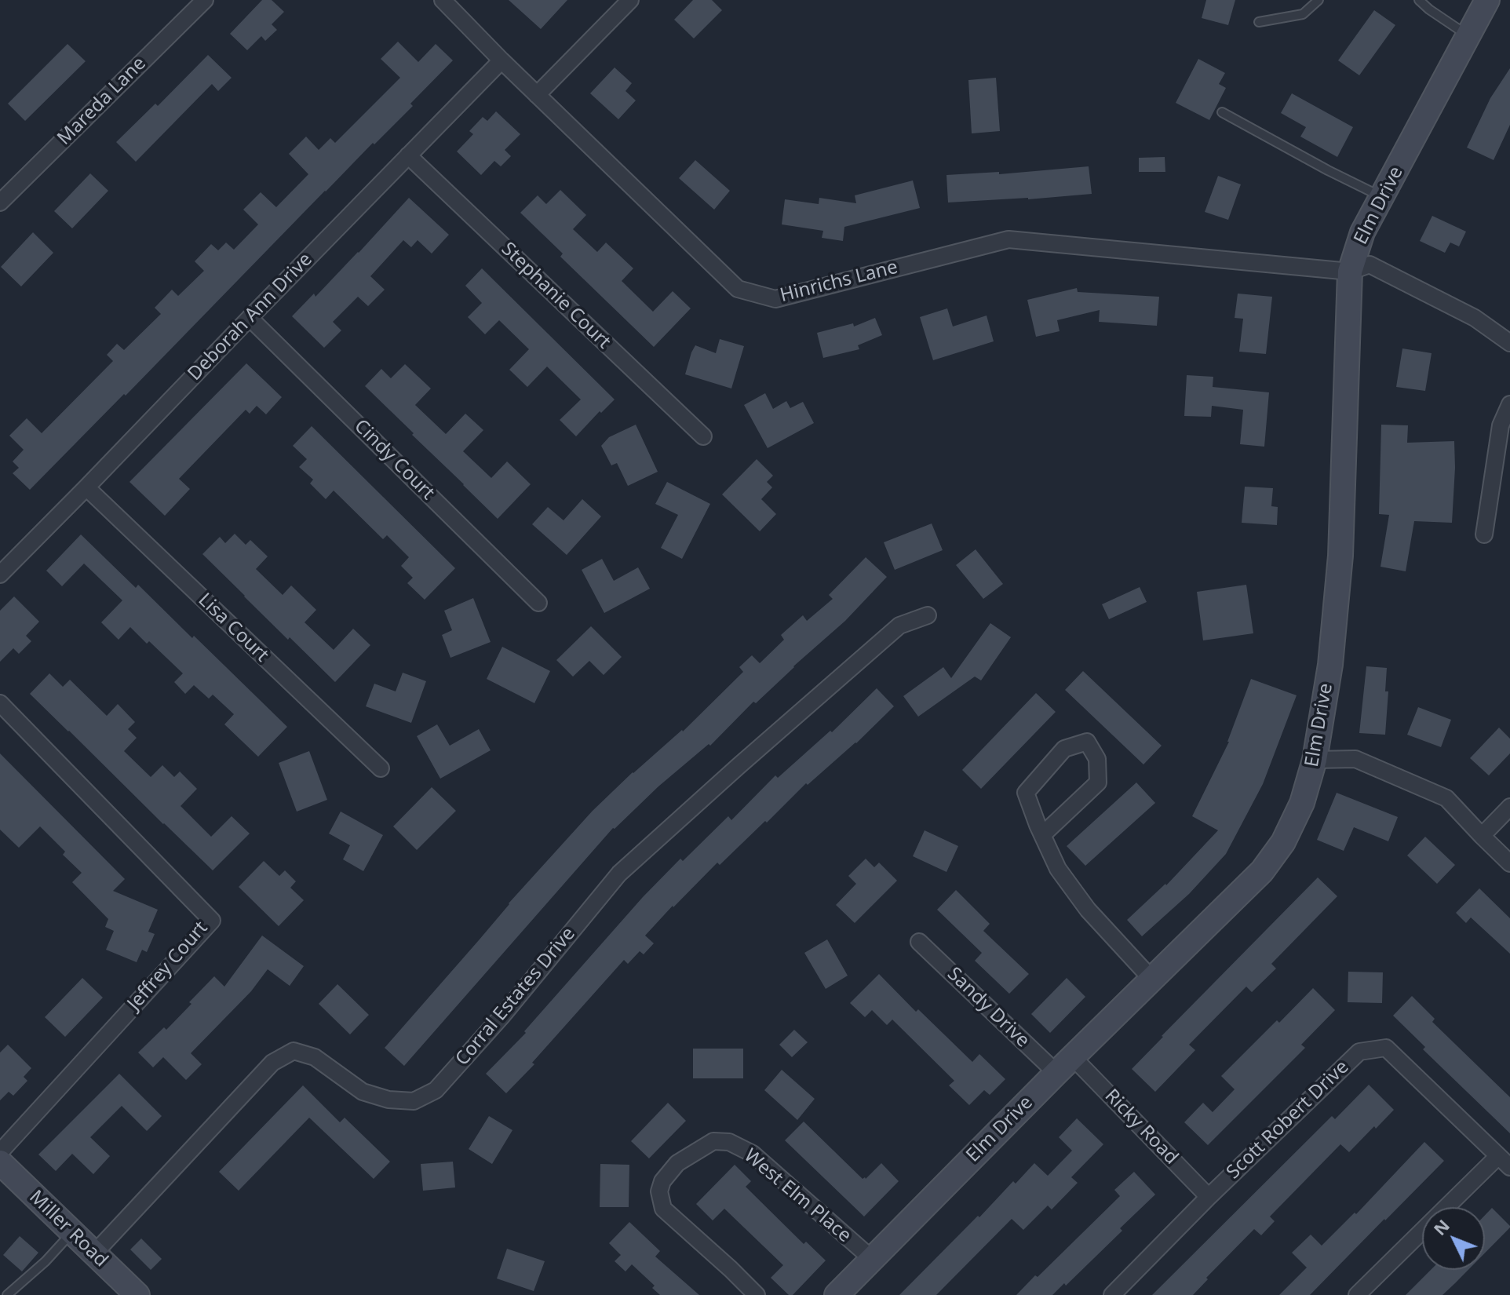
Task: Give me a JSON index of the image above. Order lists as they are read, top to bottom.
{
  "streets": {
    "street": [
      "Mareda Lane",
      "Elm Drive",
      "Hinrichs Lane",
      "Stephanie Court",
      "Deborah Ann Drive",
      "Cindy Court",
      "Lisa Court",
      "Jeffrey Court",
      "Corral Estates Drive",
      "Sandy Drive",
      "Scott Robert Drive",
      "Ricky Road",
      "West Elm Place",
      "Miller Road"
    ]
  },
  "crossings": [
    ["Elm Drive", "Hinrichs Lane"],
    ["Elm Drive", "Sandy Drive"],
    ["Elm Drive", "Ricky Road"],
    ["Elm Drive", "West Elm Place"],
    ["Hinrichs Lane", "Deborah Ann Drive"],
    ["Stephanie Court", "Deborah Ann Drive"],
    ["Deborah Ann Drive", "Cindy Court"],
    ["Deborah Ann Drive", "Lisa Court"],
    ["Corral Estates Drive", "Miller Road"],
    ["Sandy Drive", "Ricky Road"],
    ["Scott Robert Drive", "Ricky Road"]
  ],
  "north": "top left"
}
